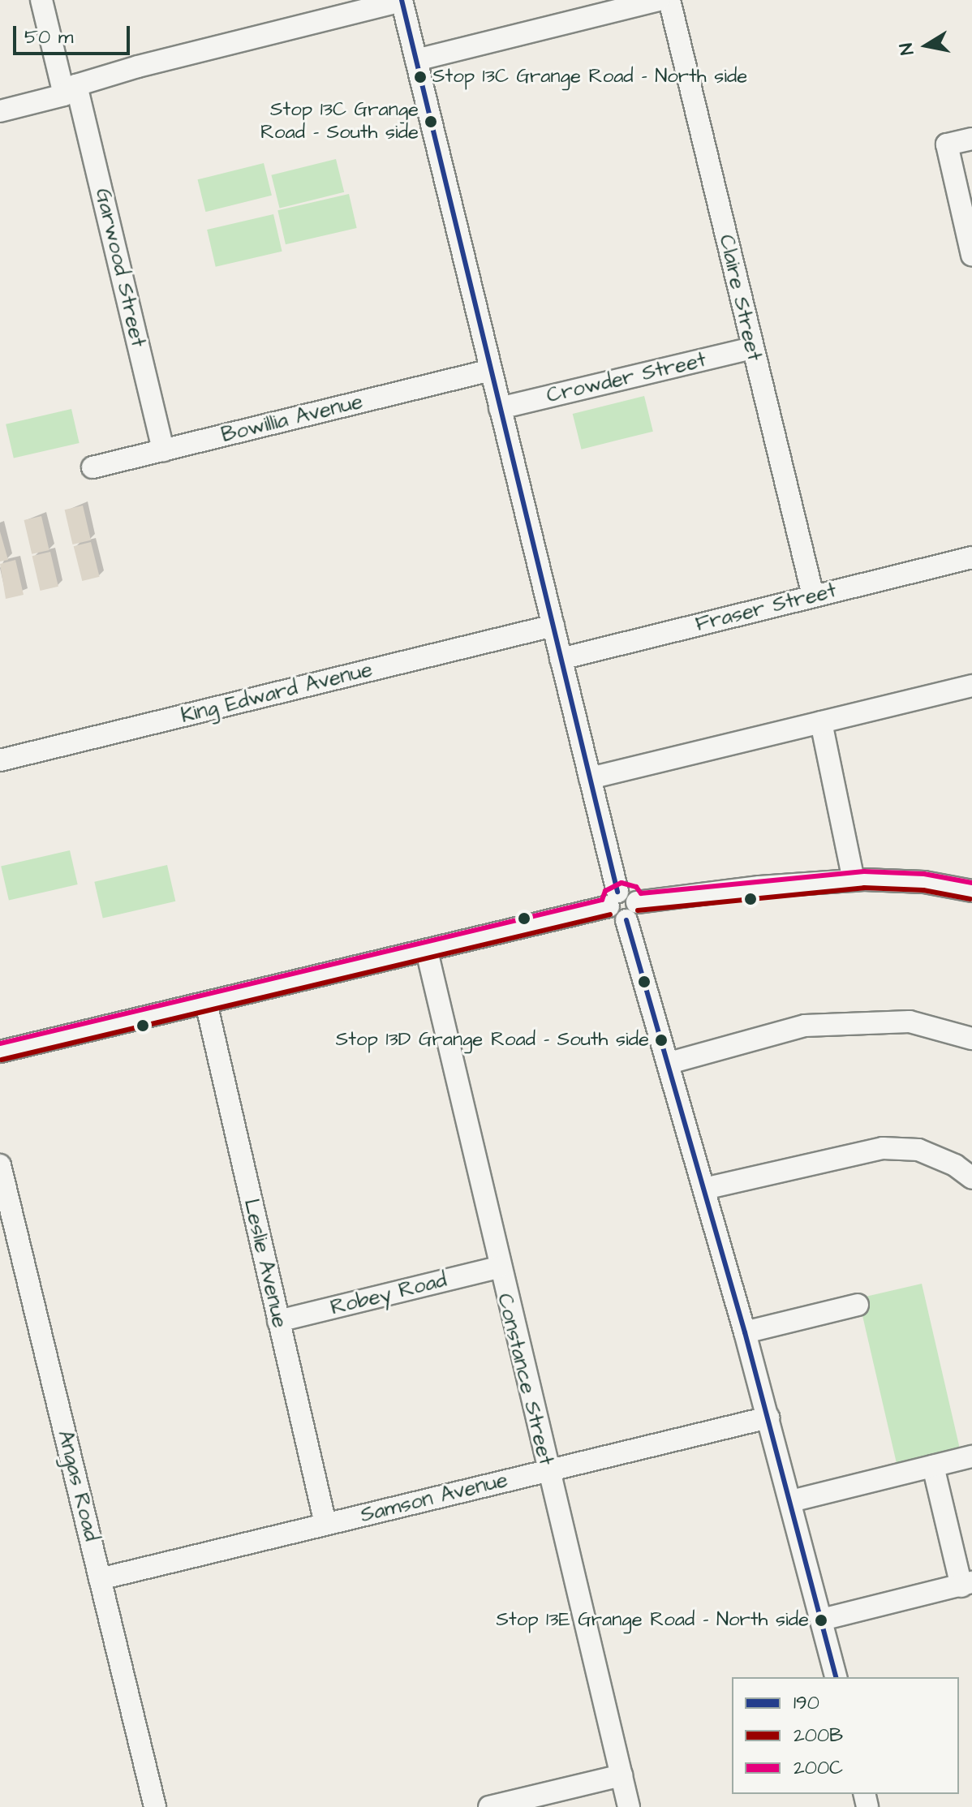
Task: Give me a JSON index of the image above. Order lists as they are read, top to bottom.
{
  "streets": {
    "street": [
      "Garwood Street",
      "Claire Street",
      "Crowder Street",
      "Bowillia Avenue",
      "Fraser Street",
      "King Edward Avenue",
      "Leslie Avenue",
      "Robey Road",
      "Constance Street",
      "Angas Road",
      "Samson Avenue"
    ]
  },
  "crossings": [
    ["Garwood Street", "Bowillia Avenue"],
    ["Claire Street", "Crowder Street"],
    ["Claire Street", "Fraser Street"],
    ["Leslie Avenue", "Robey Road"],
    ["Leslie Avenue", "Samson Avenue"],
    ["Robey Road", "Constance Street"],
    ["Constance Street", "Samson Avenue"],
    ["Angas Road", "Samson Avenue"]
  ],
  "places": [
    "Stop 13C Grange Road - North side",
    "Stop 13C Grange Road - South side",
    "Stop 13D Grange Road - South side",
    "Stop 13E Grange Road - North side"
  ],
  "lines": ["transit line 190", "transit line 200C", "transit line 200B"],
  "legend": ["190", "200B", "200C"],
  "scale_bar": "50 m",
  "north": "left"
}
